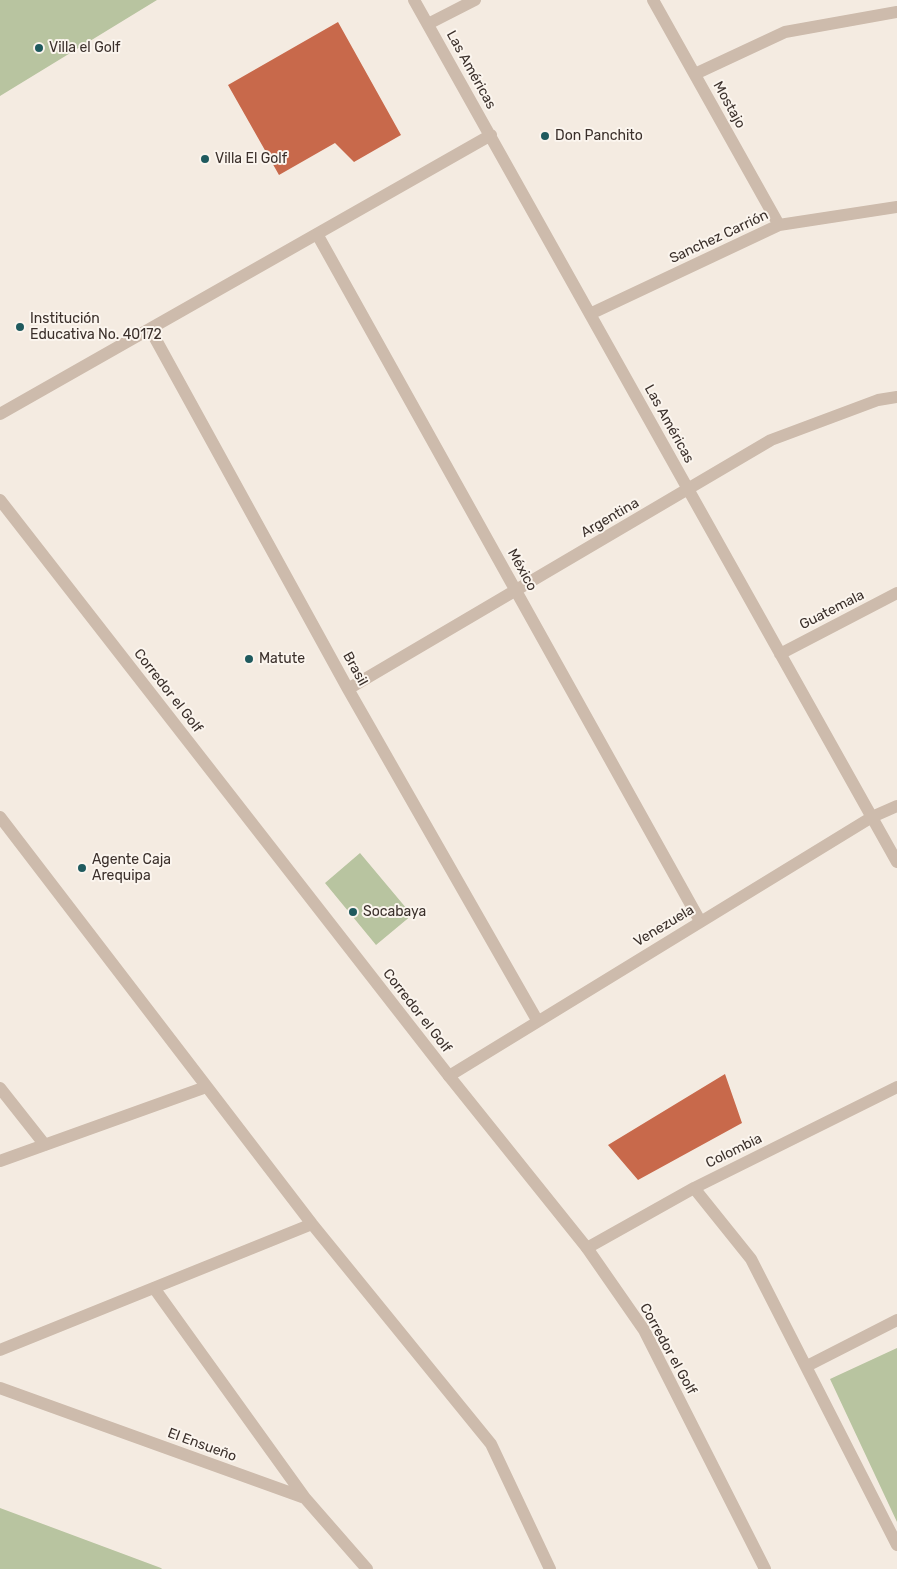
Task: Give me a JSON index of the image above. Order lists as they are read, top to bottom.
{
  "streets": {
    "street": [
      "Las Américas",
      "Mostajo",
      "Sanchez Carrión",
      "Argentina",
      "México",
      "Guatemala",
      "Brasil",
      "Corredor el Golf",
      "Venezuela",
      "Colombia",
      "El Ensueño"
    ]
  },
  "crossings": [
    ["Las Américas", "Sanchez Carrión"],
    ["Las Américas", "Argentina"],
    ["Las Américas", "Guatemala"],
    ["Las Américas", "Venezuela"],
    ["Mostajo", "Sanchez Carrión"],
    ["Argentina", "México"],
    ["Argentina", "Brasil"],
    ["México", "Venezuela"],
    ["Brasil", "Venezuela"],
    ["Corredor el Golf", "Venezuela"],
    ["Corredor el Golf", "Colombia"]
  ],
  "places": [
    "Villa el Golf",
    "Don Panchito",
    "Villa El Golf",
    "Institución Educativa No. 40172",
    "Matute",
    "Agente Caja Arequipa",
    "Socabaya"
  ]
}
